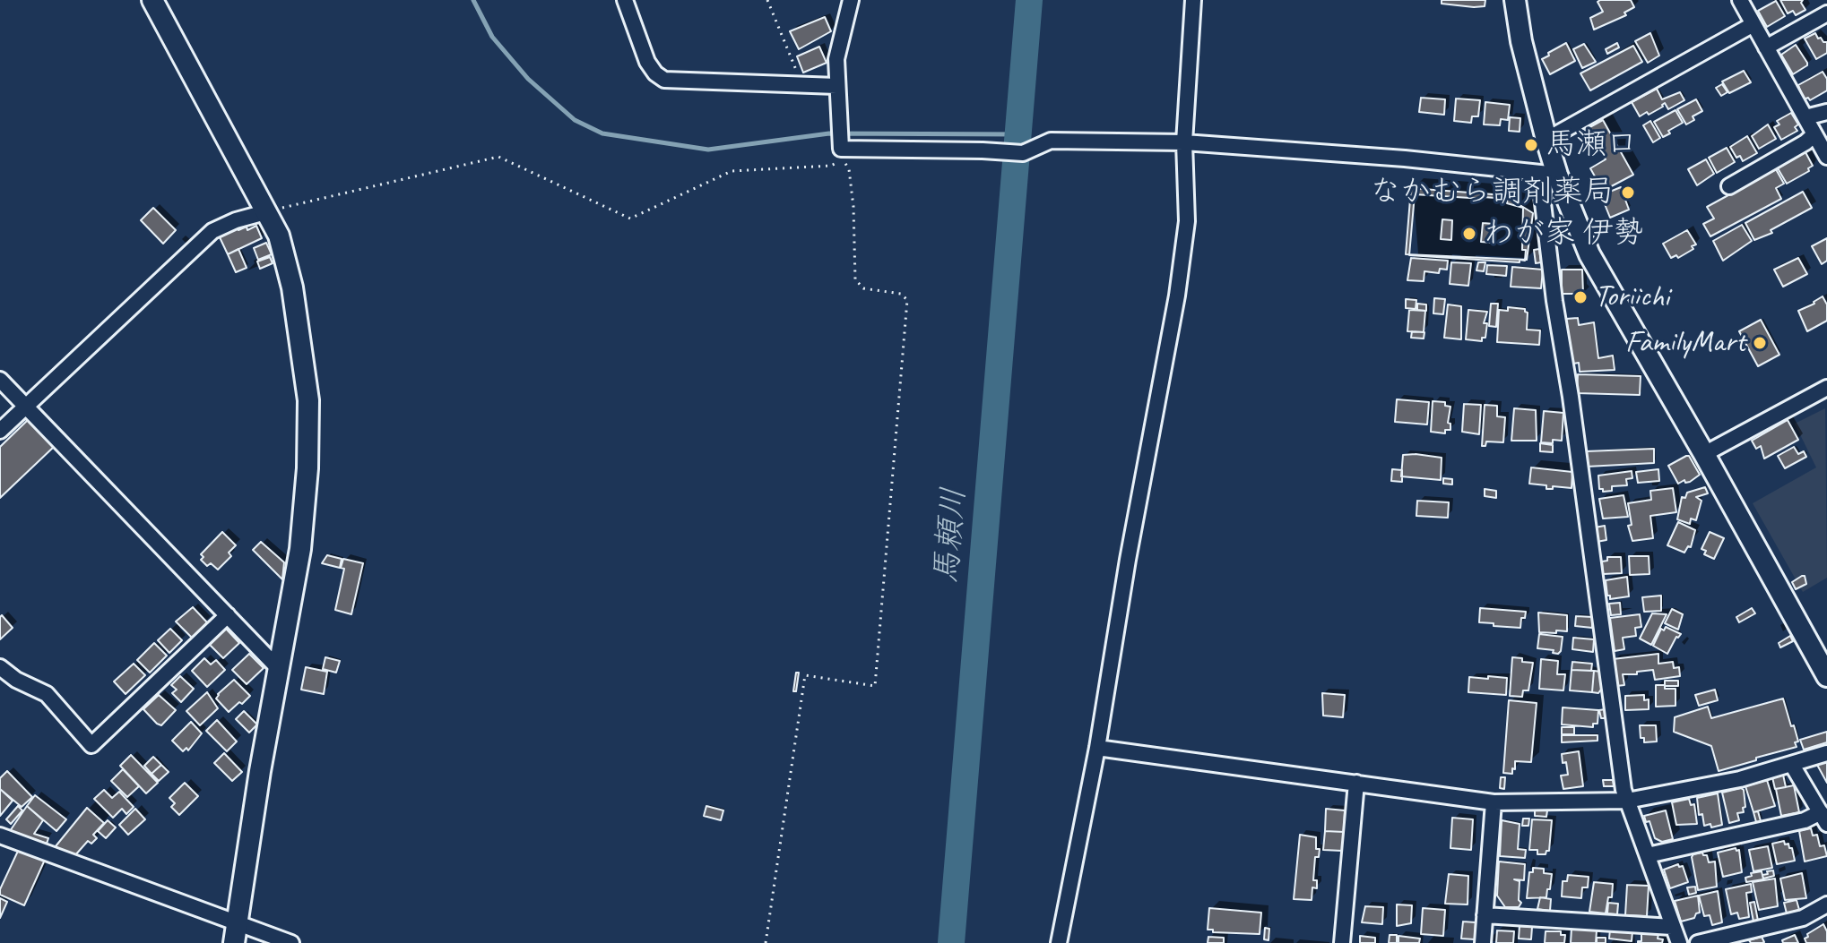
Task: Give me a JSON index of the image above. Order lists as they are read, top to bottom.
{
  "water": ["馬頼川"],
  "places": [
    "馬瀬口",
    "なかむら調剤薬局",
    "わが家 伊勢",
    "Toriichi",
    "FamilyMart"
  ]
}
